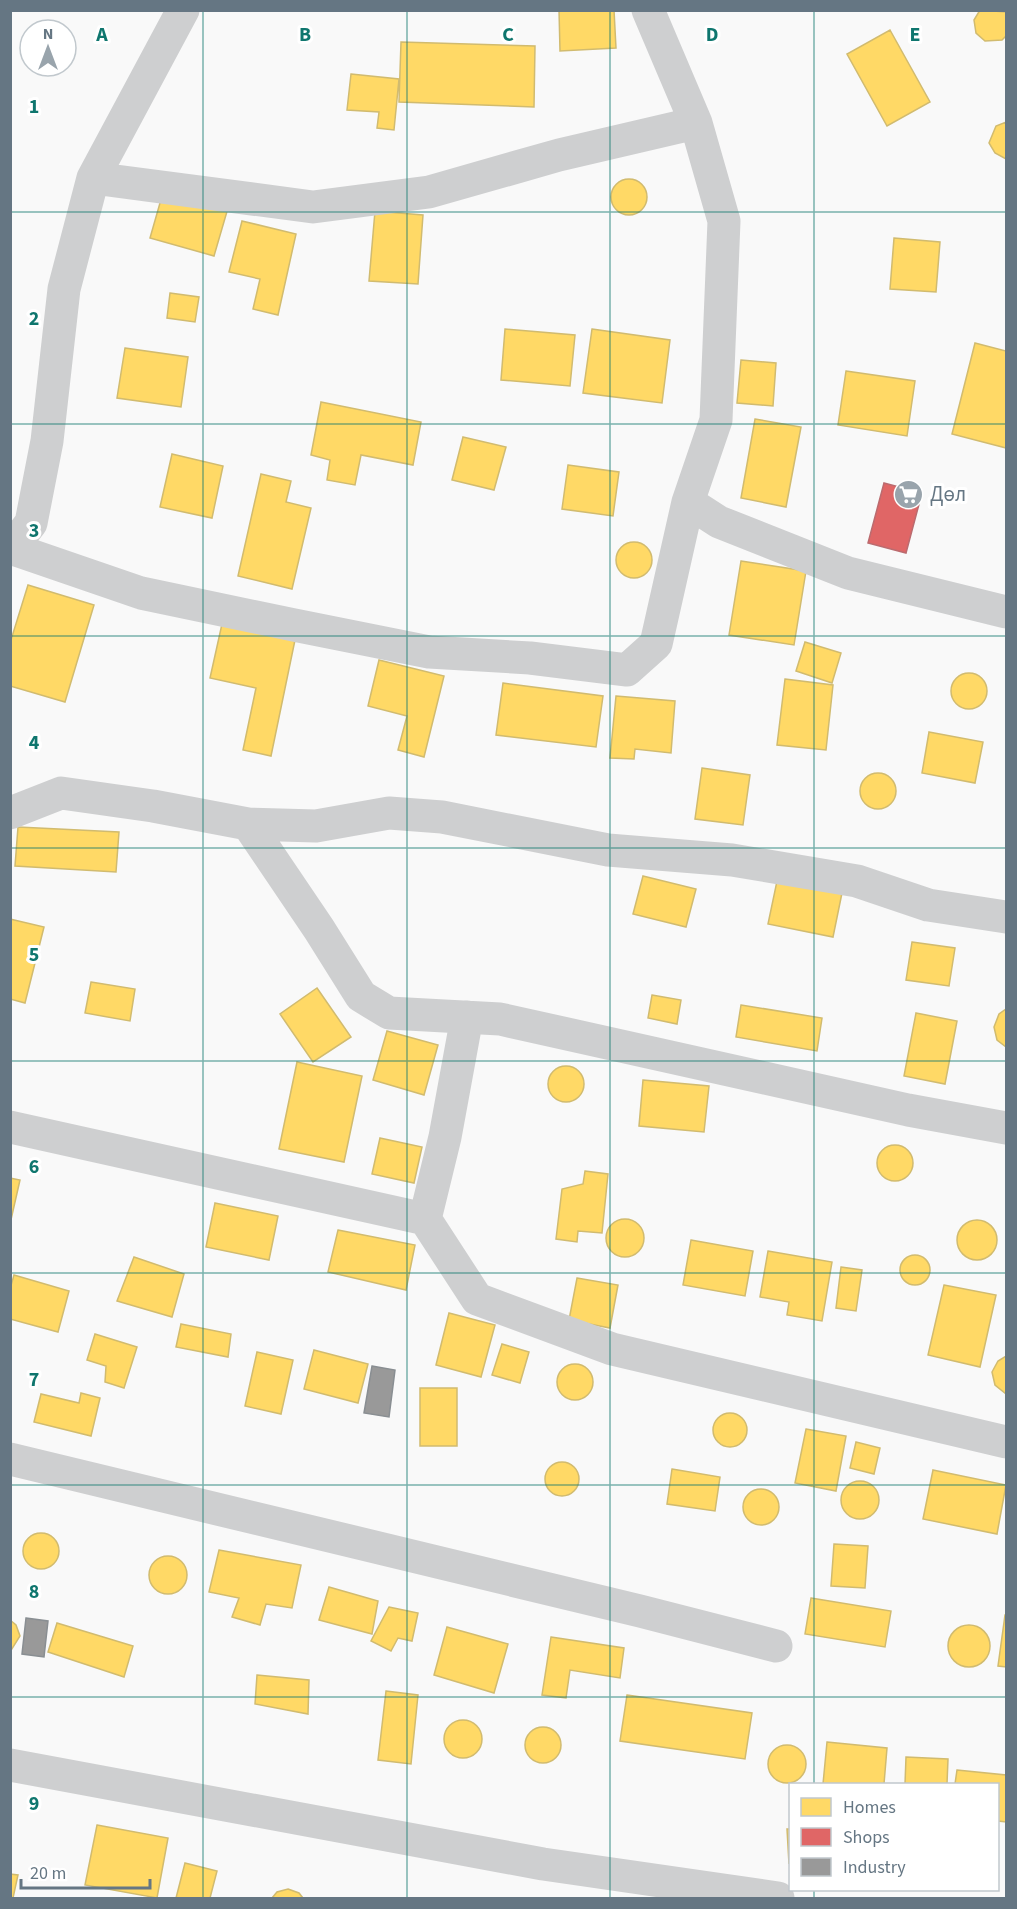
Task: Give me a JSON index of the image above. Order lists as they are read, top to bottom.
{
  "places": {
    "supermarket": ["Дөл"]
  },
  "legend": ["Homes", "Shops", "Industry"],
  "scale_bar": "20 m",
  "north": "top",
  "grid": {
    "columns": [
      "A",
      "B",
      "C",
      "D",
      "E"
    ],
    "rows": [
      "1",
      "2",
      "3",
      "4",
      "5",
      "6",
      "7",
      "8",
      "9"
    ]
  }
}
